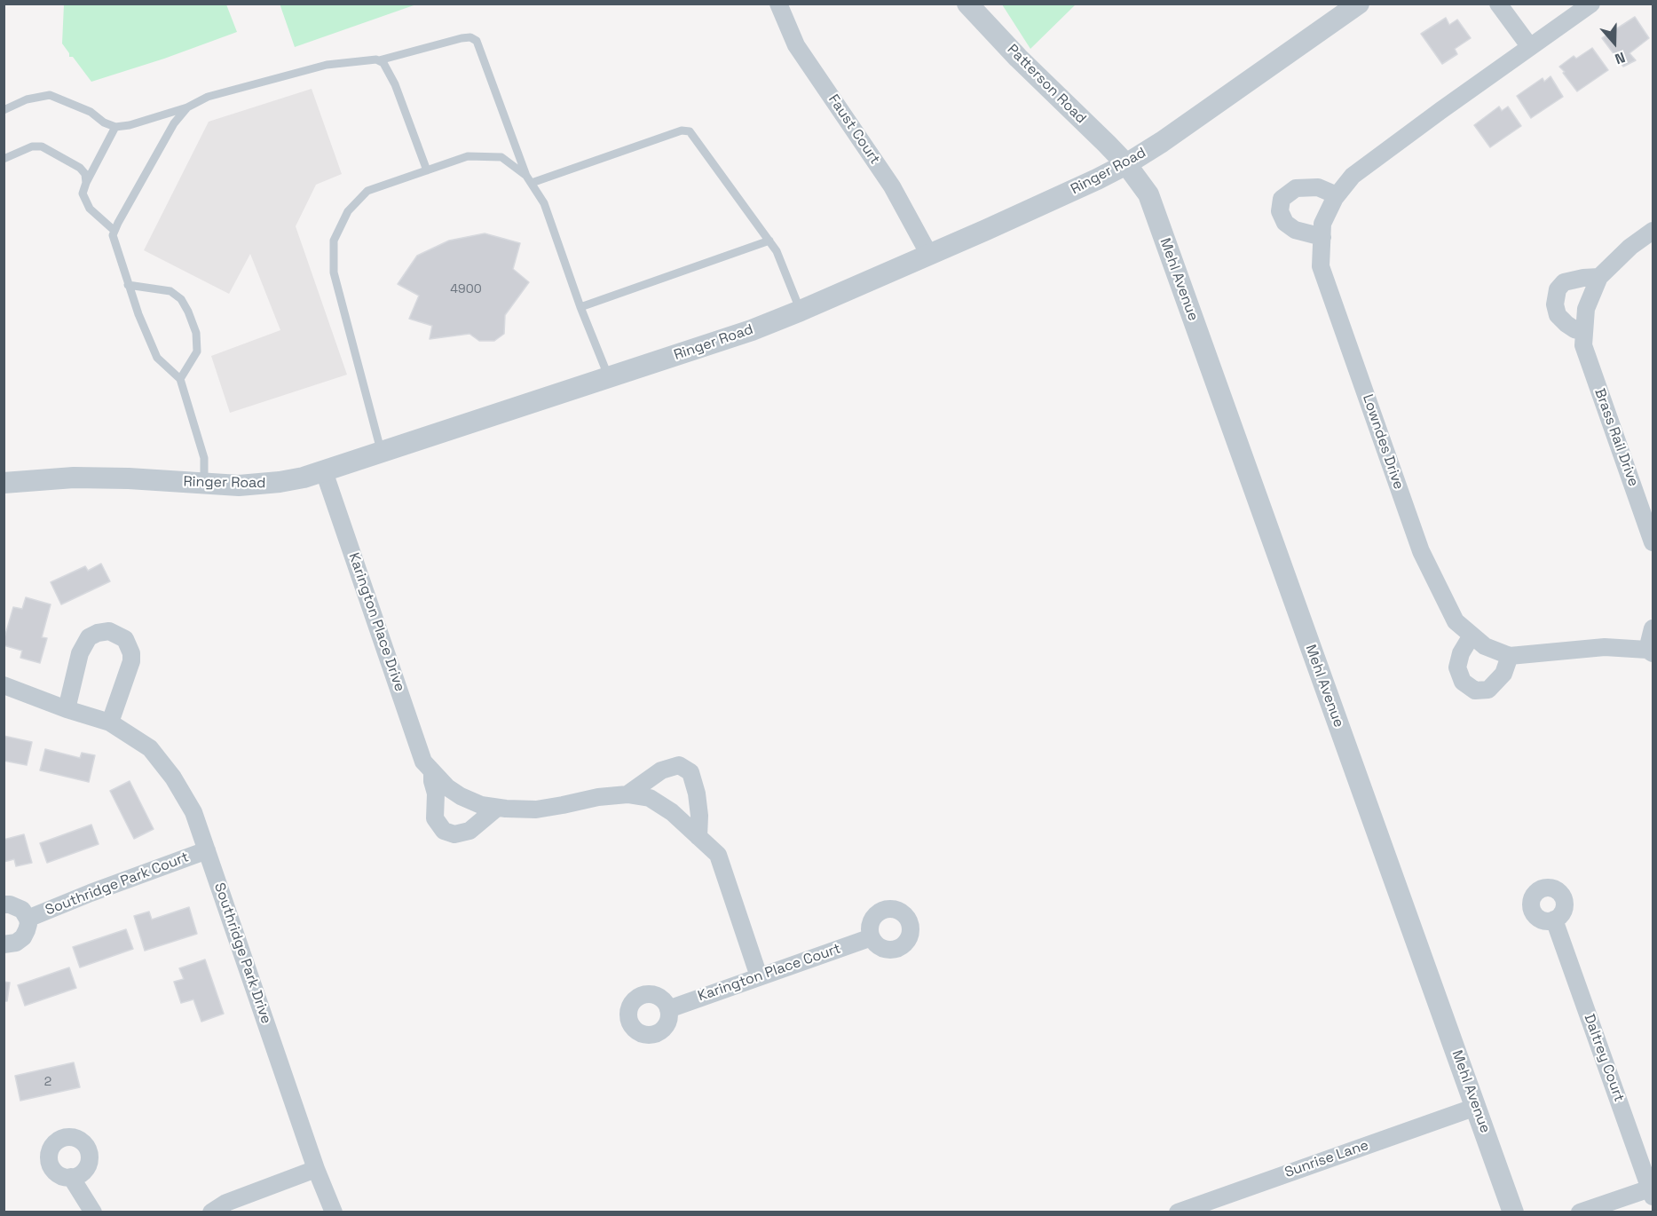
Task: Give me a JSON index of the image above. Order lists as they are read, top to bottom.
{
  "streets": {
    "street": [
      "Patterson Road",
      "Faust Court",
      "Ringer Road",
      "Mehl Avenue",
      "Brass Rail Drive",
      "Lowndes Drive",
      "Karington Place Drive",
      "Southridge Park Court",
      "Southridge Park Drive",
      "Karington Place Court",
      "Daltrey Court",
      "Sunrise Lane"
    ]
  },
  "crossings": [
    ["Patterson Road", "Ringer Road"],
    ["Patterson Road", "Mehl Avenue"],
    ["Faust Court", "Ringer Road"],
    ["Ringer Road", "Mehl Avenue"],
    ["Ringer Road", "Karington Place Drive"],
    ["Mehl Avenue", "Sunrise Lane"],
    ["Karington Place Drive", "Karington Place Court"],
    ["Southridge Park Court", "Southridge Park Drive"]
  ],
  "house_numbers": ["4900", "2"],
  "north": "bottom"
}
